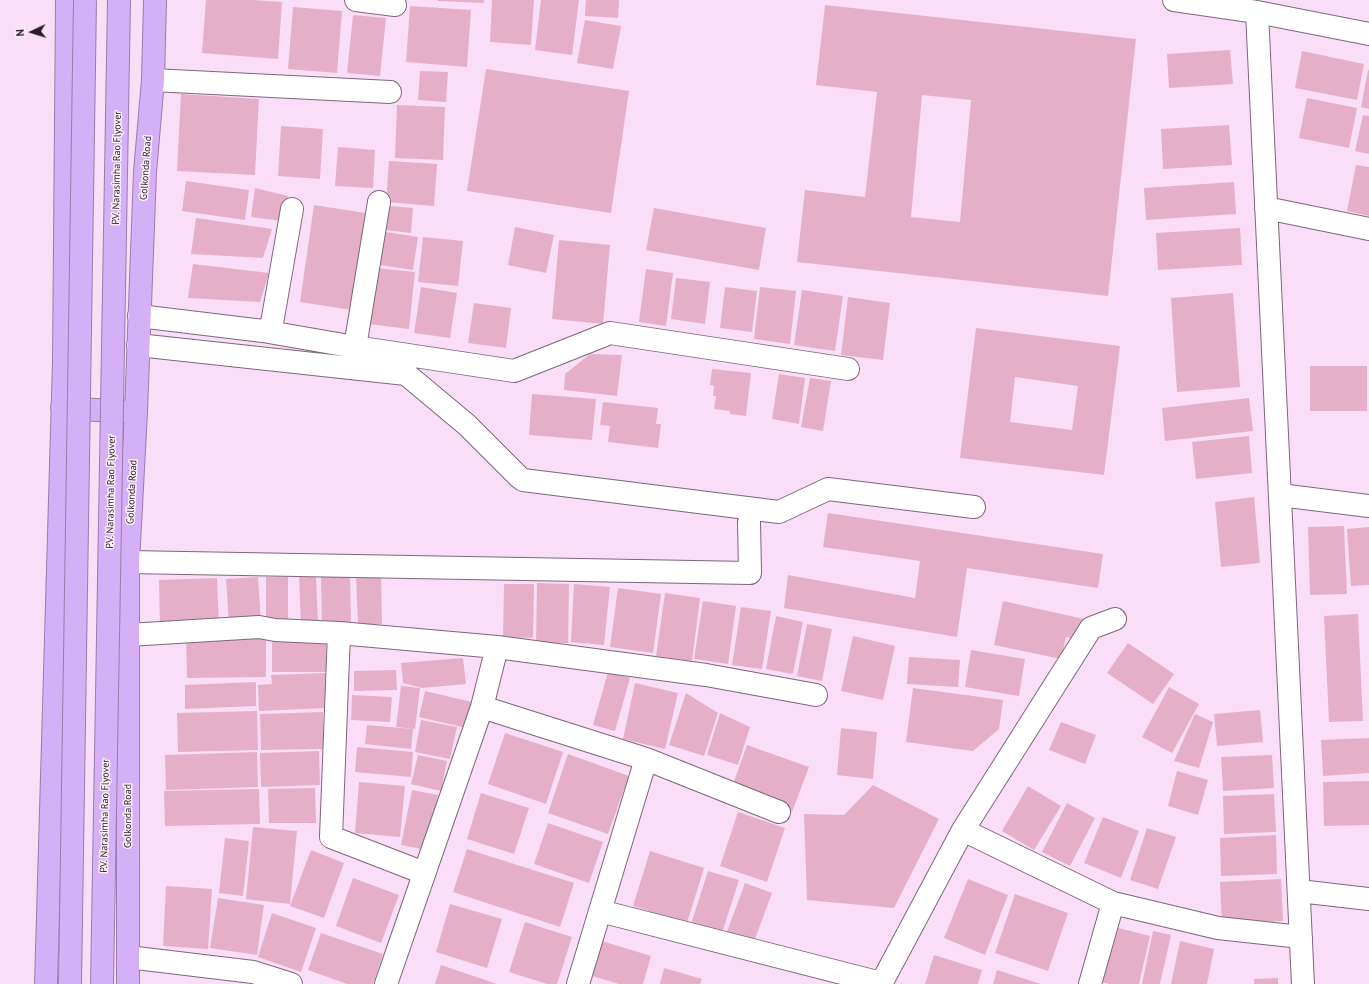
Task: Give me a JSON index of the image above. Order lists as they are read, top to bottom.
{
  "streets": {
    "highway": ["P.V. Narasimha Rao Flyover", "Golkonda Road"]
  },
  "north": "left"
}
